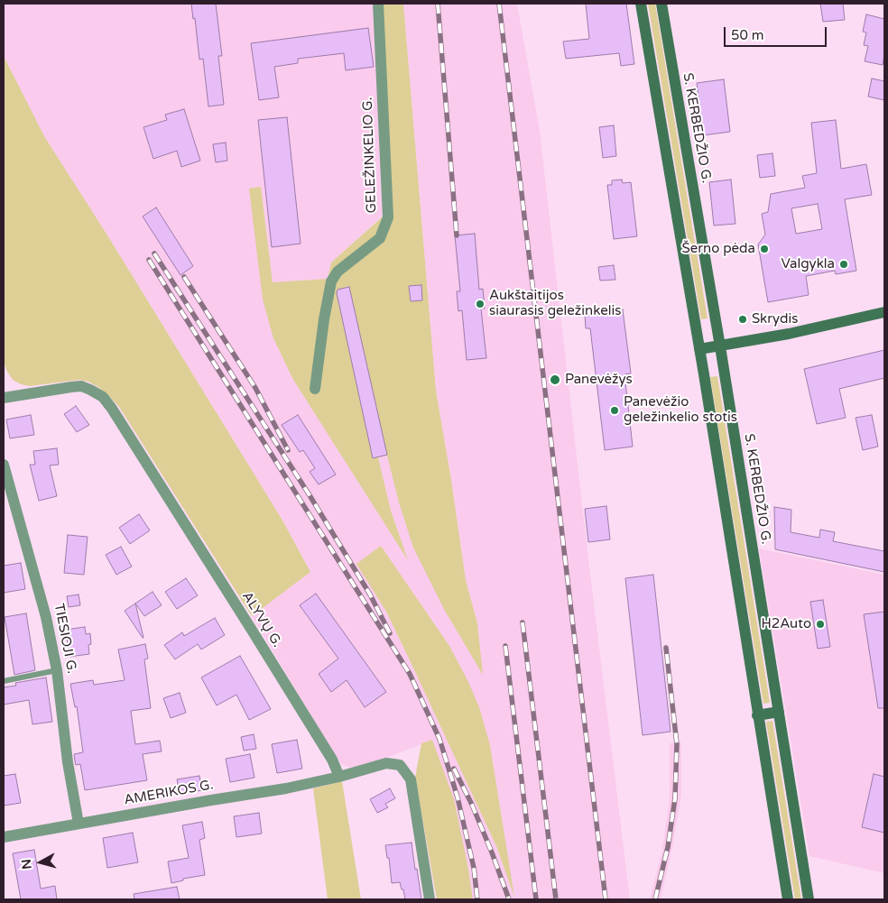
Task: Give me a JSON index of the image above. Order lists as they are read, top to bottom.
{
  "streets": {
    "main road": ["S. KERBEDŽIO G."],
    "street": [
      "GELEŽINKELIO G.",
      "ALYVŲ G.",
      "TIESIOJI G.",
      "AMERIKOS G."
    ]
  },
  "crossings": [
    ["ALYVŲ G.", "AMERIKOS G."],
    ["TIESIOJI G.", "AMERIKOS G."]
  ],
  "places": [
    "Šerno pėda",
    "Valgykla",
    "Aukštaitijos siaurasis geležinkelis",
    "Skrydis",
    "Panevėžys",
    "Panevėžio geležinkelio stotis",
    "H2Auto"
  ],
  "scale_bar": "50 m",
  "north": "left"
}
